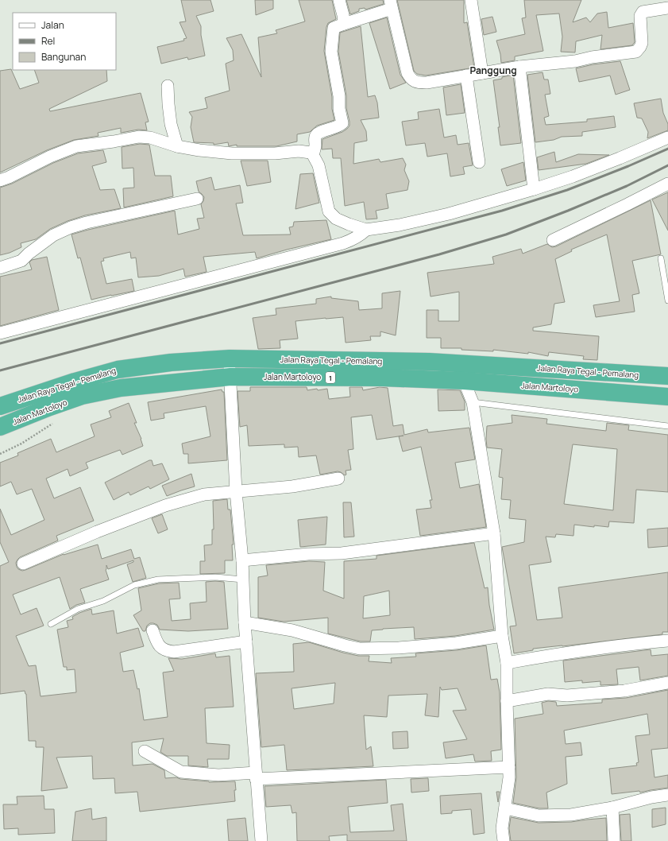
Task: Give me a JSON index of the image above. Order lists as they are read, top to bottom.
{
  "streets": {
    "highway": ["Jalan Raya Tegal - Pemalang", "Jalan Martoloyo", "1"]
  },
  "crossings": [
    ["Jalan Raya Tegal - Pemalang", "Jalan Martoloyo"]
  ],
  "districts": ["Panggung"],
  "legend": ["Jalan", "Rel", "Bangunan"]
}
